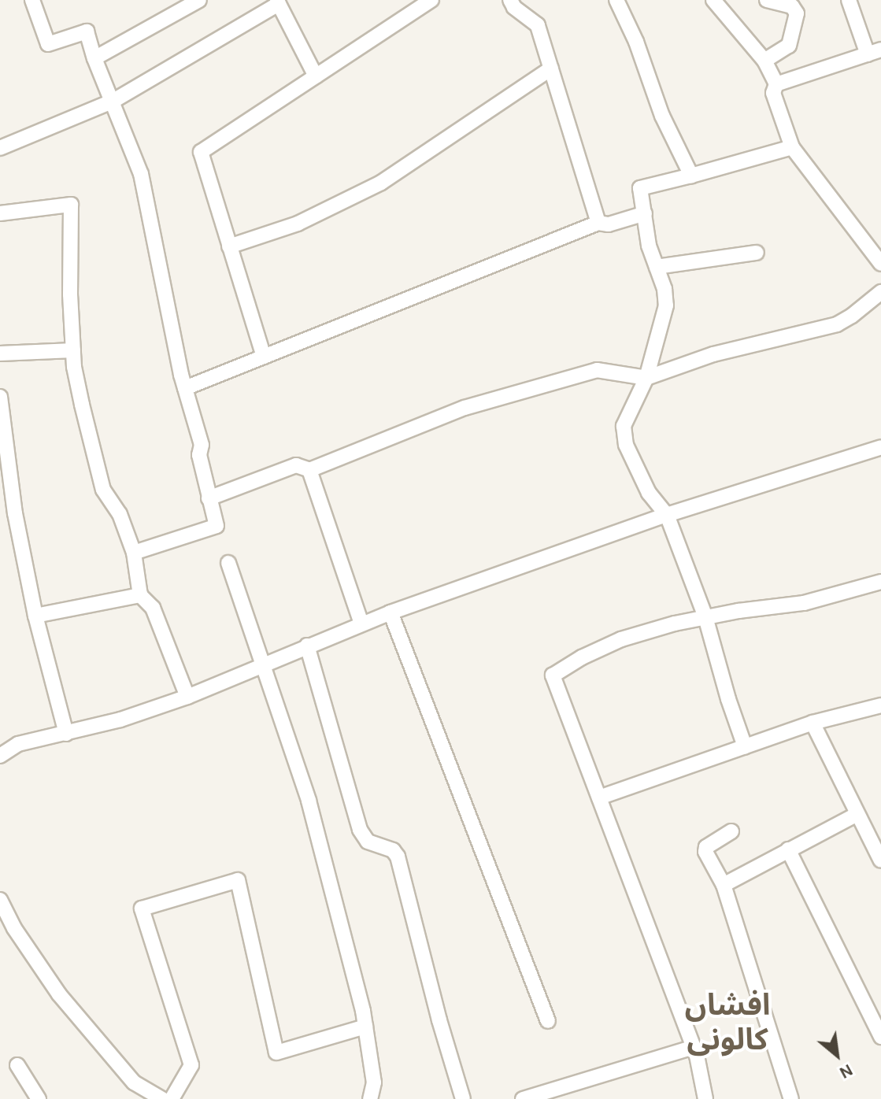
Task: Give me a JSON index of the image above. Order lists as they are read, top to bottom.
{
  "districts": ["افشاں کالونی"],
  "north": "bottom right"
}
